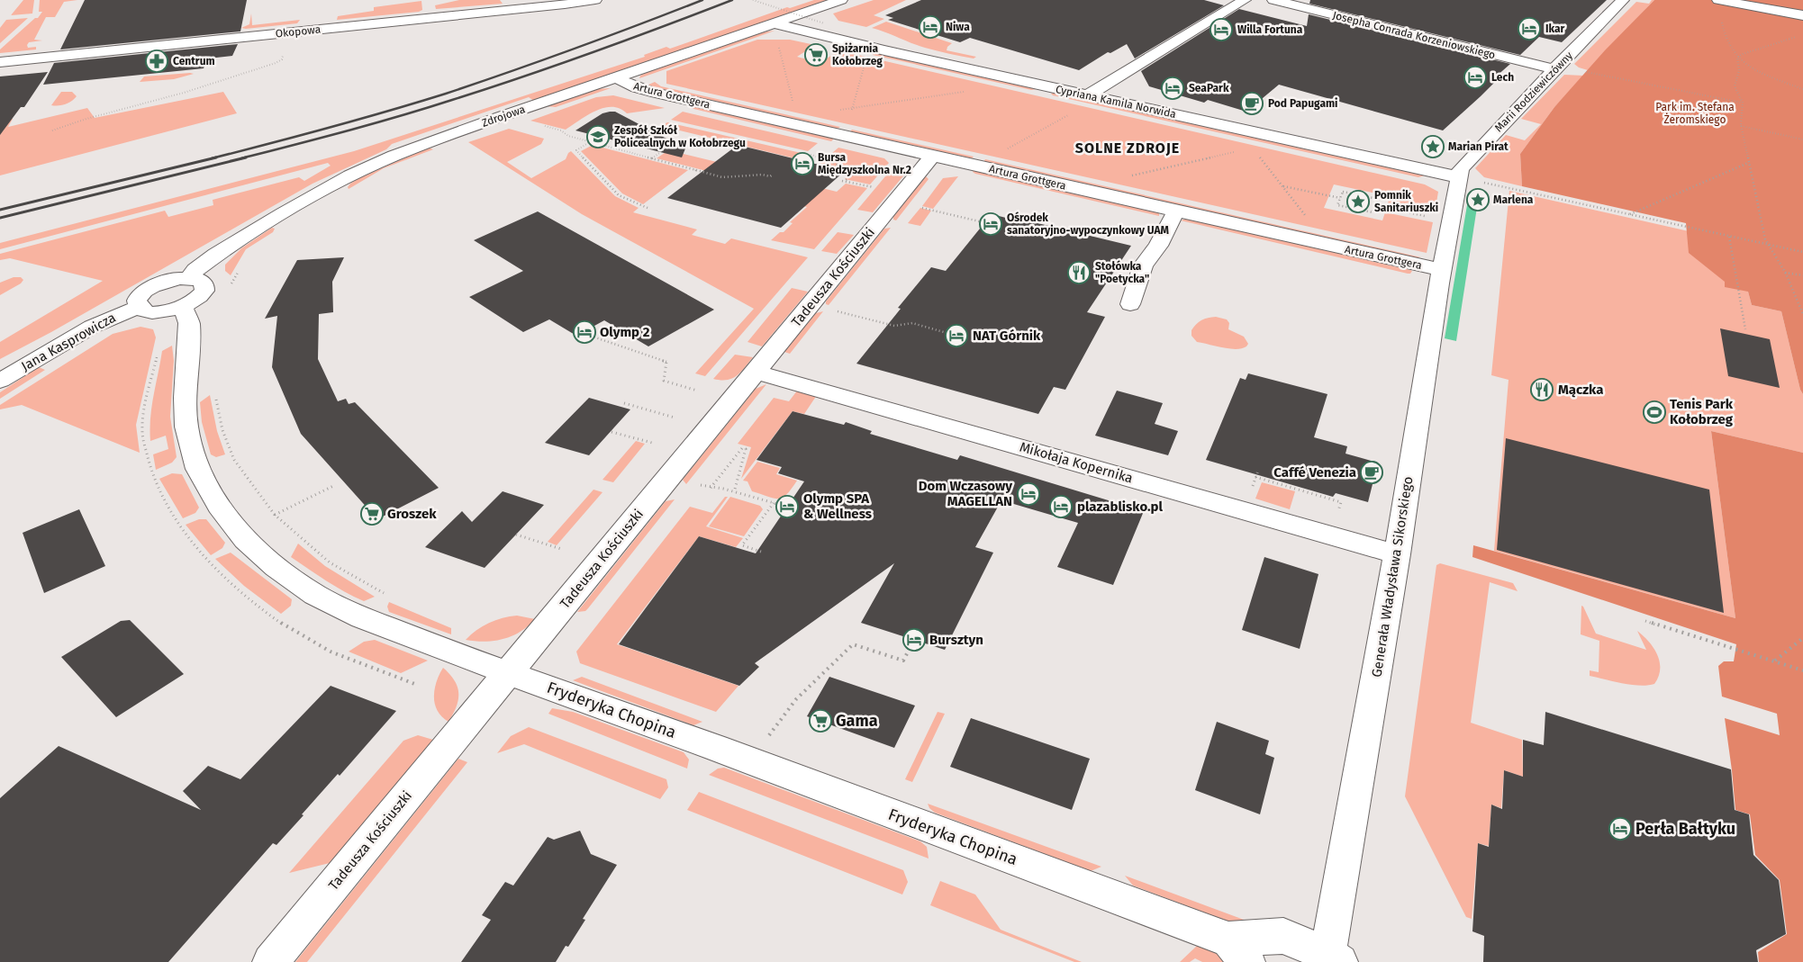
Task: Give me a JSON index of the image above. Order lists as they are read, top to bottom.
{
  "streets": {
    "street": [
      "Okopowa",
      "Josepha Conrada Korzeniowskiego",
      "Marii Rodziewiczówny",
      "Artura Grottgera",
      "Cypriana Kamila Norwida",
      "Zdrojowa",
      "Tadeusza Kościuszki",
      "Jana Kasprowicza",
      "Mikołaja Kopernika",
      "Generała Władysława Sikorskiego",
      "Fryderyka Chopina"
    ]
  },
  "crossings": [
    ["Josepha Conrada Korzeniowskiego", "Marii Rodziewiczówny"],
    ["Marii Rodziewiczówny", "Cypriana Kamila Norwida"],
    ["Marii Rodziewiczówny", "Generała Władysława Sikorskiego"],
    ["Artura Grottgera", "Zdrojowa"],
    ["Artura Grottgera", "Tadeusza Kościuszki"],
    ["Artura Grottgera", "Generała Władysława Sikorskiego"],
    ["Cypriana Kamila Norwida", "Zdrojowa"],
    ["Cypriana Kamila Norwida", "Generała Władysława Sikorskiego"],
    ["Tadeusza Kościuszki", "Mikołaja Kopernika"],
    ["Tadeusza Kościuszki", "Fryderyka Chopina"],
    ["Mikołaja Kopernika", "Generała Władysława Sikorskiego"],
    ["Generała Władysława Sikorskiego", "Fryderyka Chopina"]
  ],
  "districts": ["SOLNE ZDROJE"],
  "parks": ["Park im. Stefana Żeromskiego"],
  "places": {
    "hotel": [
      "Niwa",
      "Ikar",
      "Willa Fortuna",
      "Lech",
      "SeaPark",
      "Bursa Międzyszkolna Nr.2",
      "Ośrodek sanatoryjno-wypoczynkowy UAM",
      "Olymp 2",
      "NAT Górnik",
      "Dom Wczasowy MAGELLAN",
      "Olymp SPA & Wellness",
      "plazablisko.pl",
      "Bursztyn",
      "Perła Bałtyku"
    ],
    "supermarket": ["Spiżarnia Kołobrzeg", "Groszek", "Gama"],
    "pharmacy": ["Centrum"],
    "cafe": ["Pod Papugami", "Caffé Venezia"],
    "school or university": ["Zespół Szkół Policealnych w Kołobrzegu"],
    "place": ["Marian Pirat", "Marlena", "Pomnik Sanitariuszki"],
    "restaurant": ["Stołówka \"Poetycka\"", "Mączka"],
    "sports": ["Tenis Park Kołobrzeg"]
  }
}
